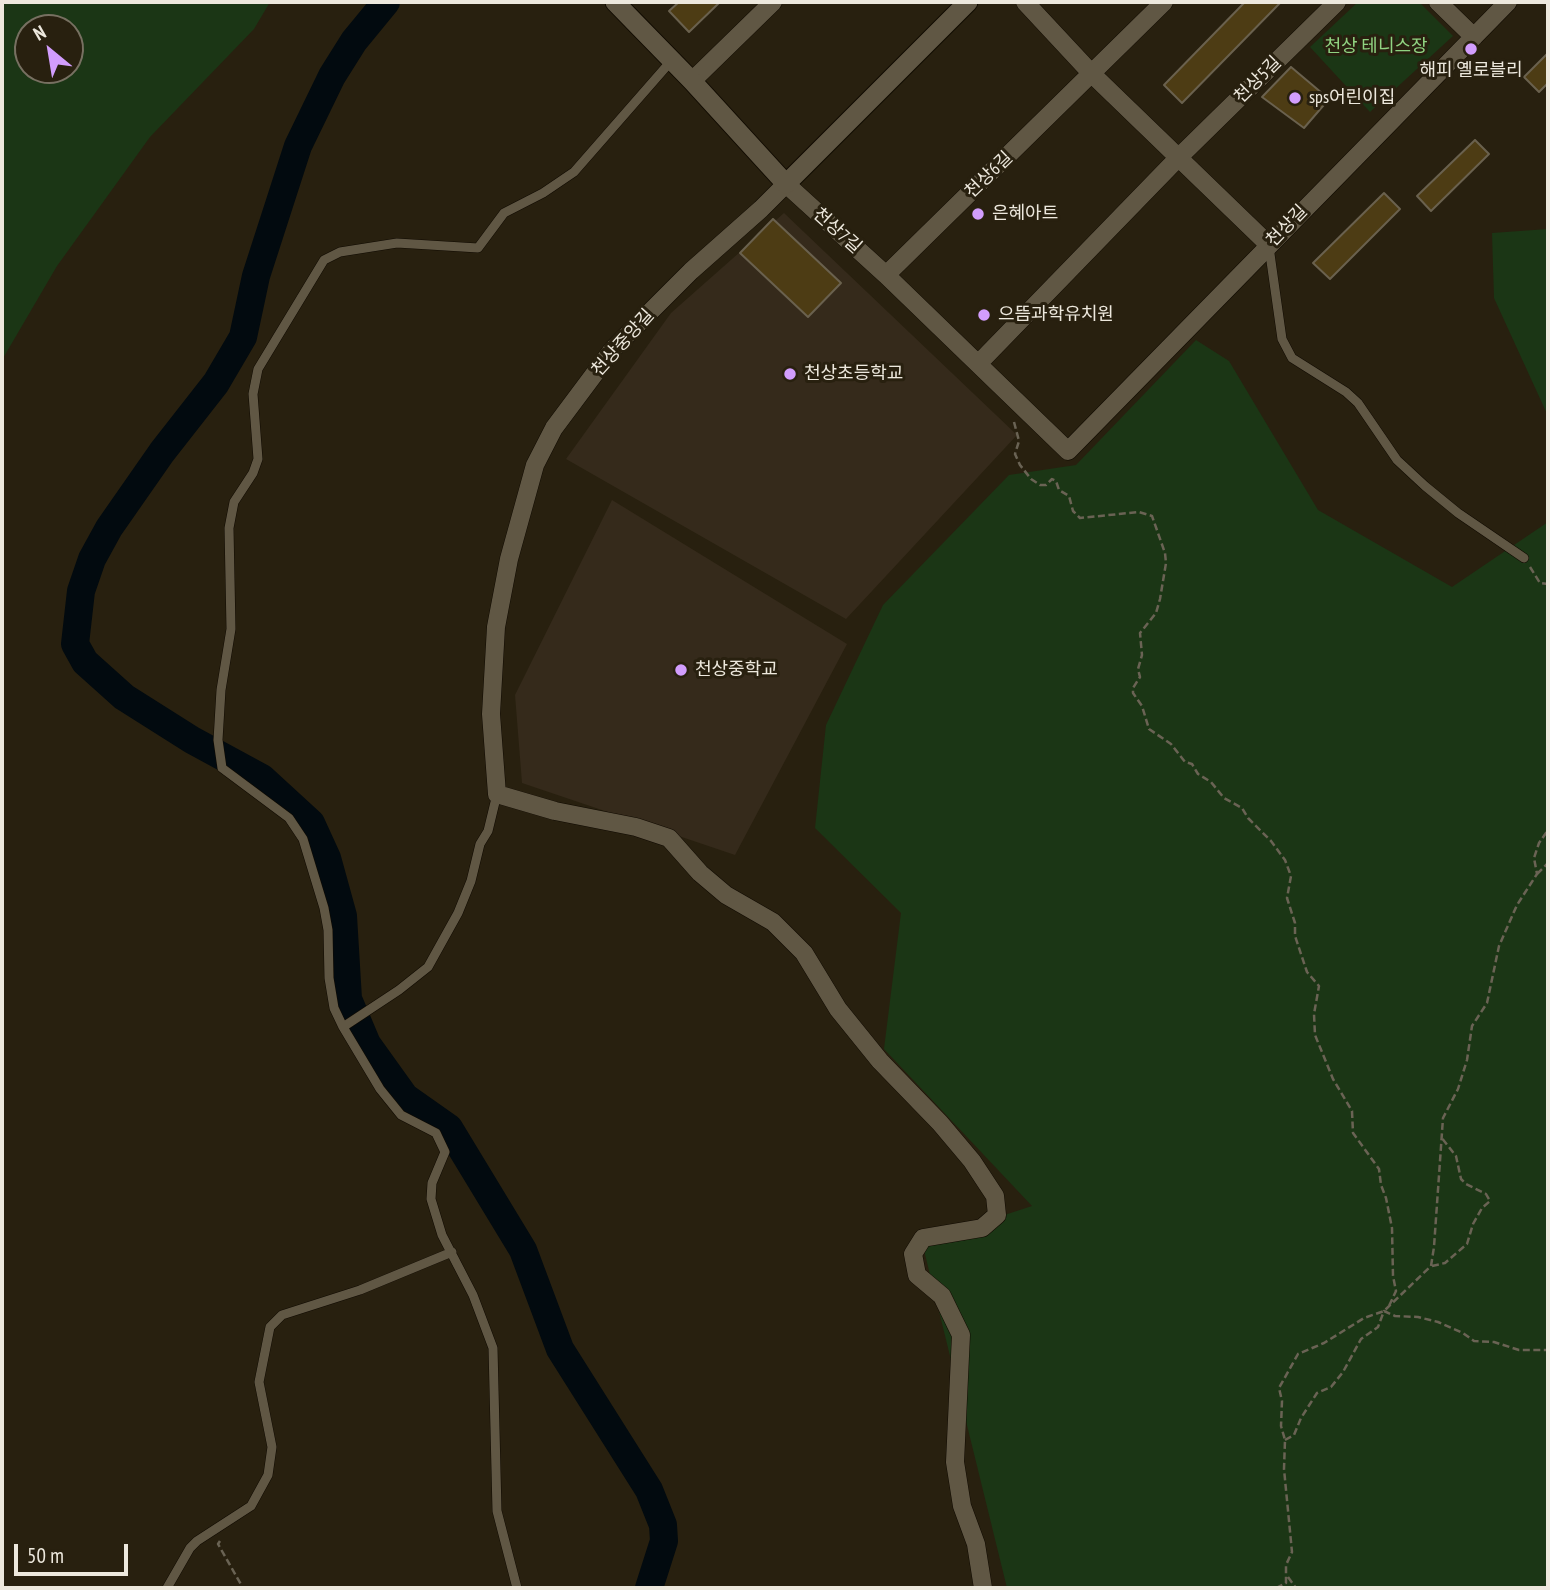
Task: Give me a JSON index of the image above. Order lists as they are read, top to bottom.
{
  "streets": {
    "street": [
      "천상5길",
      "천상6길",
      "천상길",
      "천상7길",
      "천상중앙길"
    ]
  },
  "crossings": [
    ["천상6길", "천상7길"],
    ["천상길", "천상7길"],
    ["천상7길", "천상중앙길"]
  ],
  "parks": ["천상 테니스장"],
  "places": [
    "해피 옐로블리",
    "sps어린이집",
    "은혜아트",
    "으뜸과학유치원",
    "천상초등학교",
    "천상중학교"
  ],
  "scale_bar": "50 m",
  "north": "top left"
}
